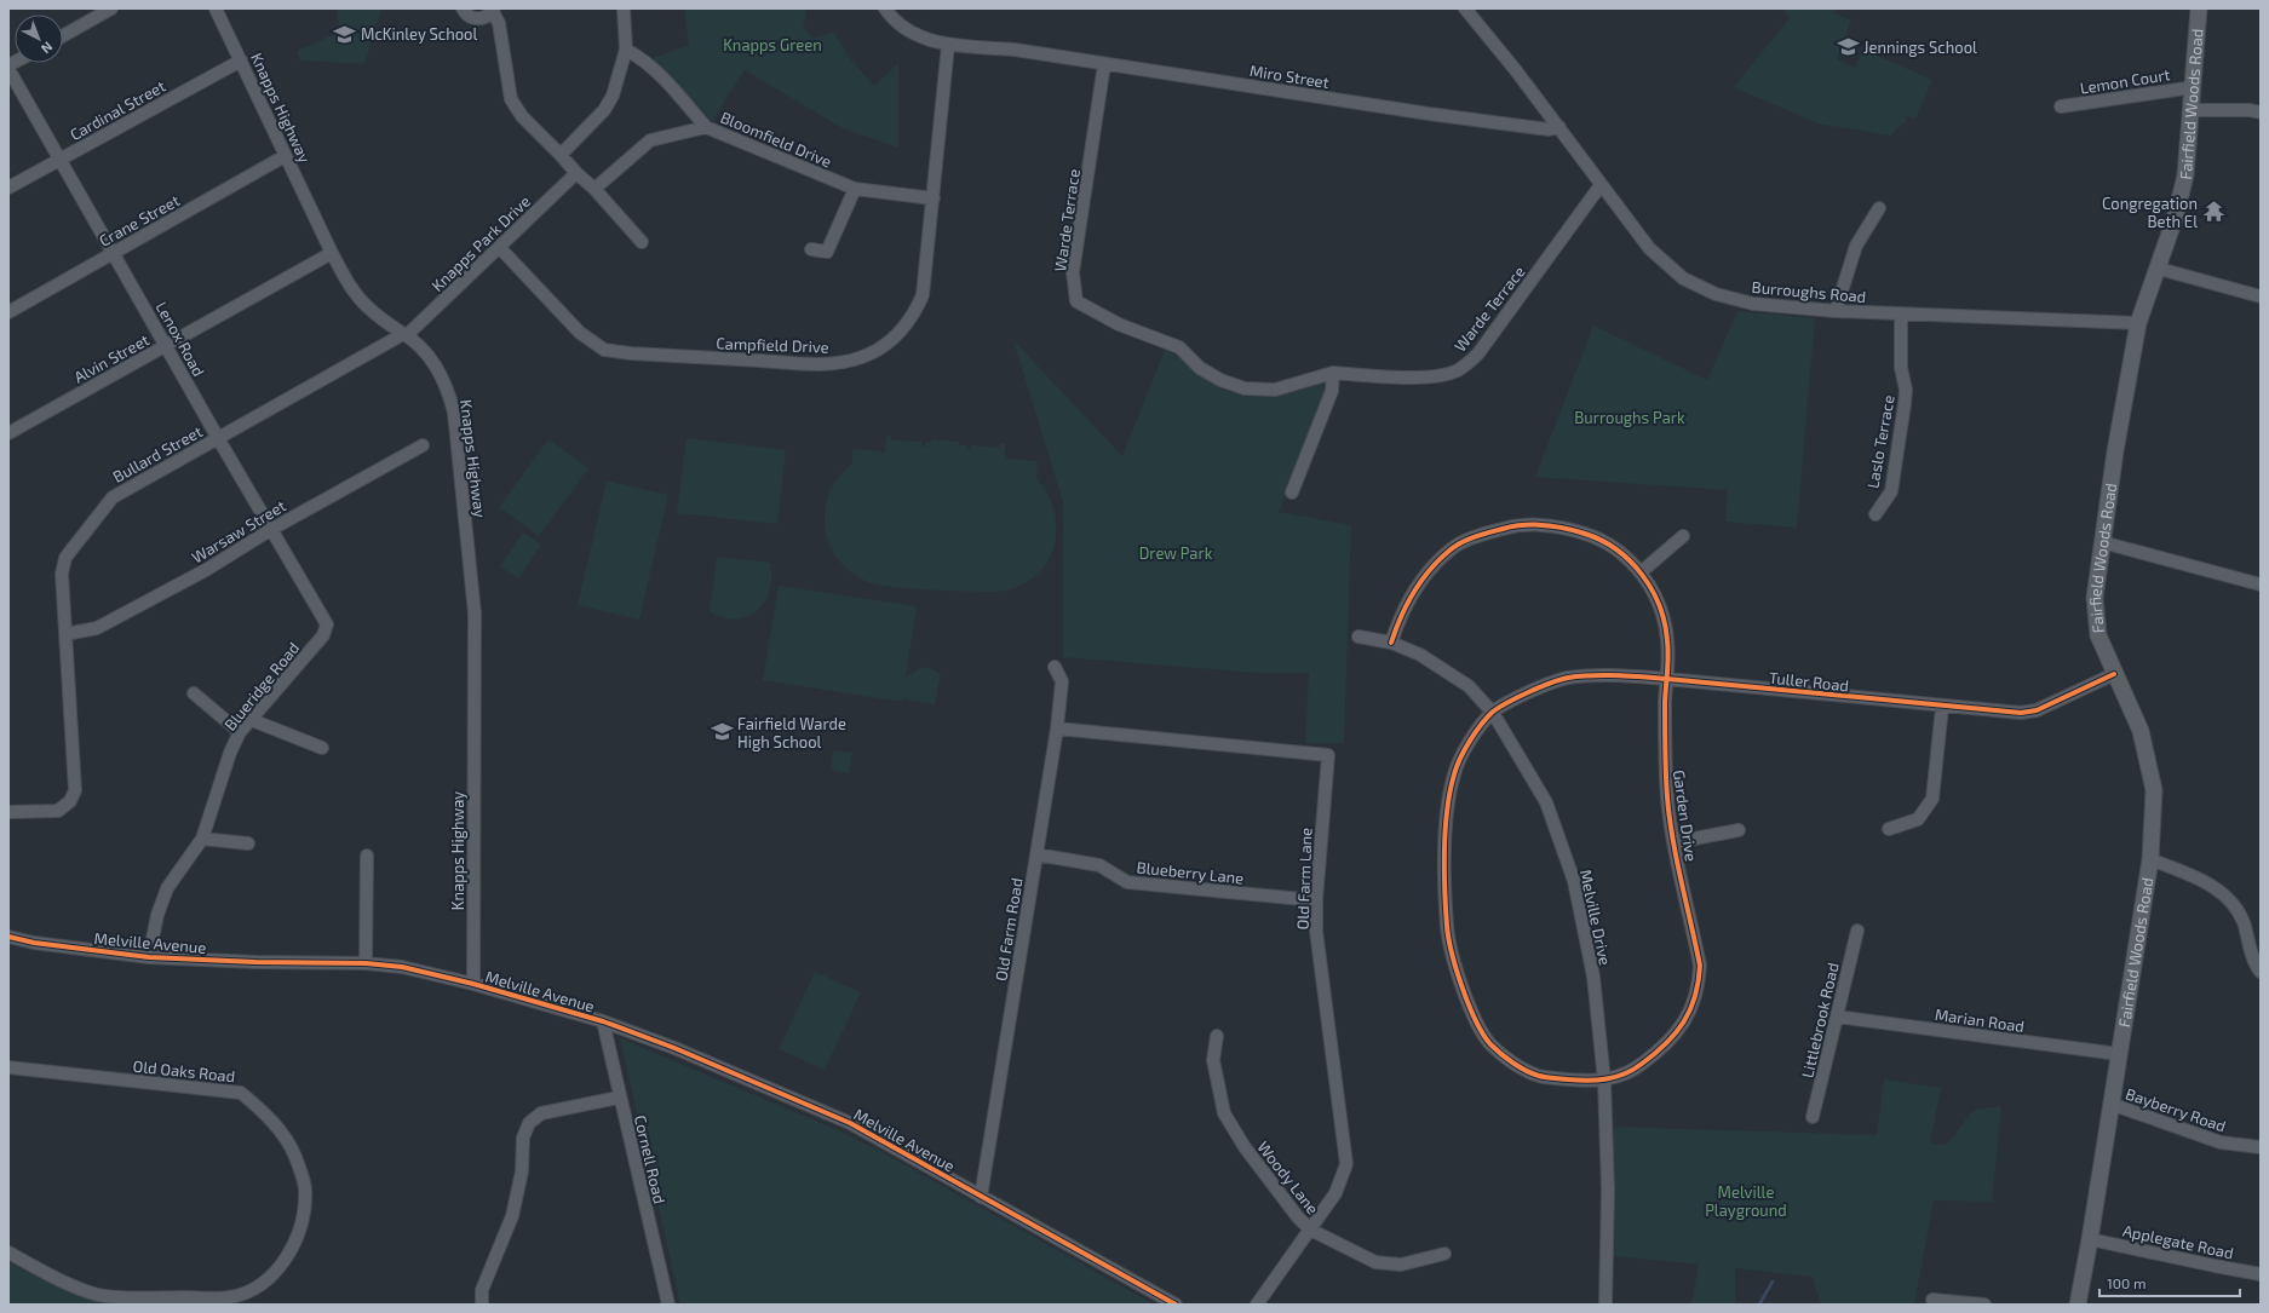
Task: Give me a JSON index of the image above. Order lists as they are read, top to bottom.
{
  "streets": {
    "main road": ["Fairfield Woods Road"],
    "street": [
      "Miro Street",
      "Lemon Court",
      "Knapps Highway",
      "Cardinal Street",
      "Bloomfield Drive",
      "Crane Street",
      "Warde Terrace",
      "Knapps Park Drive",
      "Burroughs Road",
      "Lenox Road",
      "Campfield Drive",
      "Alvin Street",
      "Laslo Terrace",
      "Bullard Street",
      "Warsaw Street",
      "Tuller Road",
      "Blueridge Road",
      "Garden Drive",
      "Blueberry Lane",
      "Old Farm Lane",
      "Melville Drive",
      "Old Farm Road",
      "Melville Avenue",
      "Littlebrook Road",
      "Marian Road",
      "Old Oaks Road",
      "Bayberry Road",
      "Cornell Road",
      "Woody Lane",
      "Applegate Road"
    ]
  },
  "crossings": [
    ["Miro Street", "Warde Terrace"],
    ["Miro Street", "Burroughs Road"],
    ["Miro Street", "Campfield Drive"],
    ["Lemon Court", "Fairfield Woods Road"],
    ["Fairfield Woods Road", "Burroughs Road"],
    ["Fairfield Woods Road", "Tuller Road"],
    ["Fairfield Woods Road", "Marian Road"],
    ["Fairfield Woods Road", "Bayberry Road"],
    ["Fairfield Woods Road", "Applegate Road"],
    ["Knapps Highway", "Cardinal Street"],
    ["Knapps Highway", "Crane Street"],
    ["Knapps Highway", "Knapps Park Drive"],
    ["Knapps Highway", "Alvin Street"],
    ["Knapps Highway", "Bullard Street"],
    ["Knapps Highway", "Melville Avenue"],
    ["Cardinal Street", "Lenox Road"],
    ["Bloomfield Drive", "Campfield Drive"],
    ["Crane Street", "Lenox Road"],
    ["Warde Terrace", "Burroughs Road"],
    ["Knapps Park Drive", "Campfield Drive"],
    ["Knapps Park Drive", "Bullard Street"],
    ["Burroughs Road", "Laslo Terrace"],
    ["Lenox Road", "Alvin Street"],
    ["Lenox Road", "Bullard Street"],
    ["Lenox Road", "Warsaw Street"],
    ["Lenox Road", "Blueridge Road"],
    ["Bullard Street", "Warsaw Street"],
    ["Tuller Road", "Garden Drive"],
    ["Tuller Road", "Melville Drive"],
    ["Blueridge Road", "Melville Avenue"],
    ["Garden Drive", "Melville Drive"],
    ["Blueberry Lane", "Old Farm Lane"],
    ["Blueberry Lane", "Old Farm Road"],
    ["Old Farm Lane", "Old Farm Road"],
    ["Old Farm Lane", "Woody Lane"],
    ["Old Farm Road", "Melville Avenue"],
    ["Melville Avenue", "Cornell Road"],
    ["Littlebrook Road", "Marian Road"]
  ],
  "parks": [
    "Knapps Green",
    "Burroughs Park",
    "Drew Park",
    "Melville Playground"
  ],
  "places": {
    "school or university": ["McKinley School", "Jennings School", "Fairfield Warde High School"],
    "temple": ["Congregation Beth El"]
  },
  "scale_bar": "100 m",
  "north": "bottom right"
}
